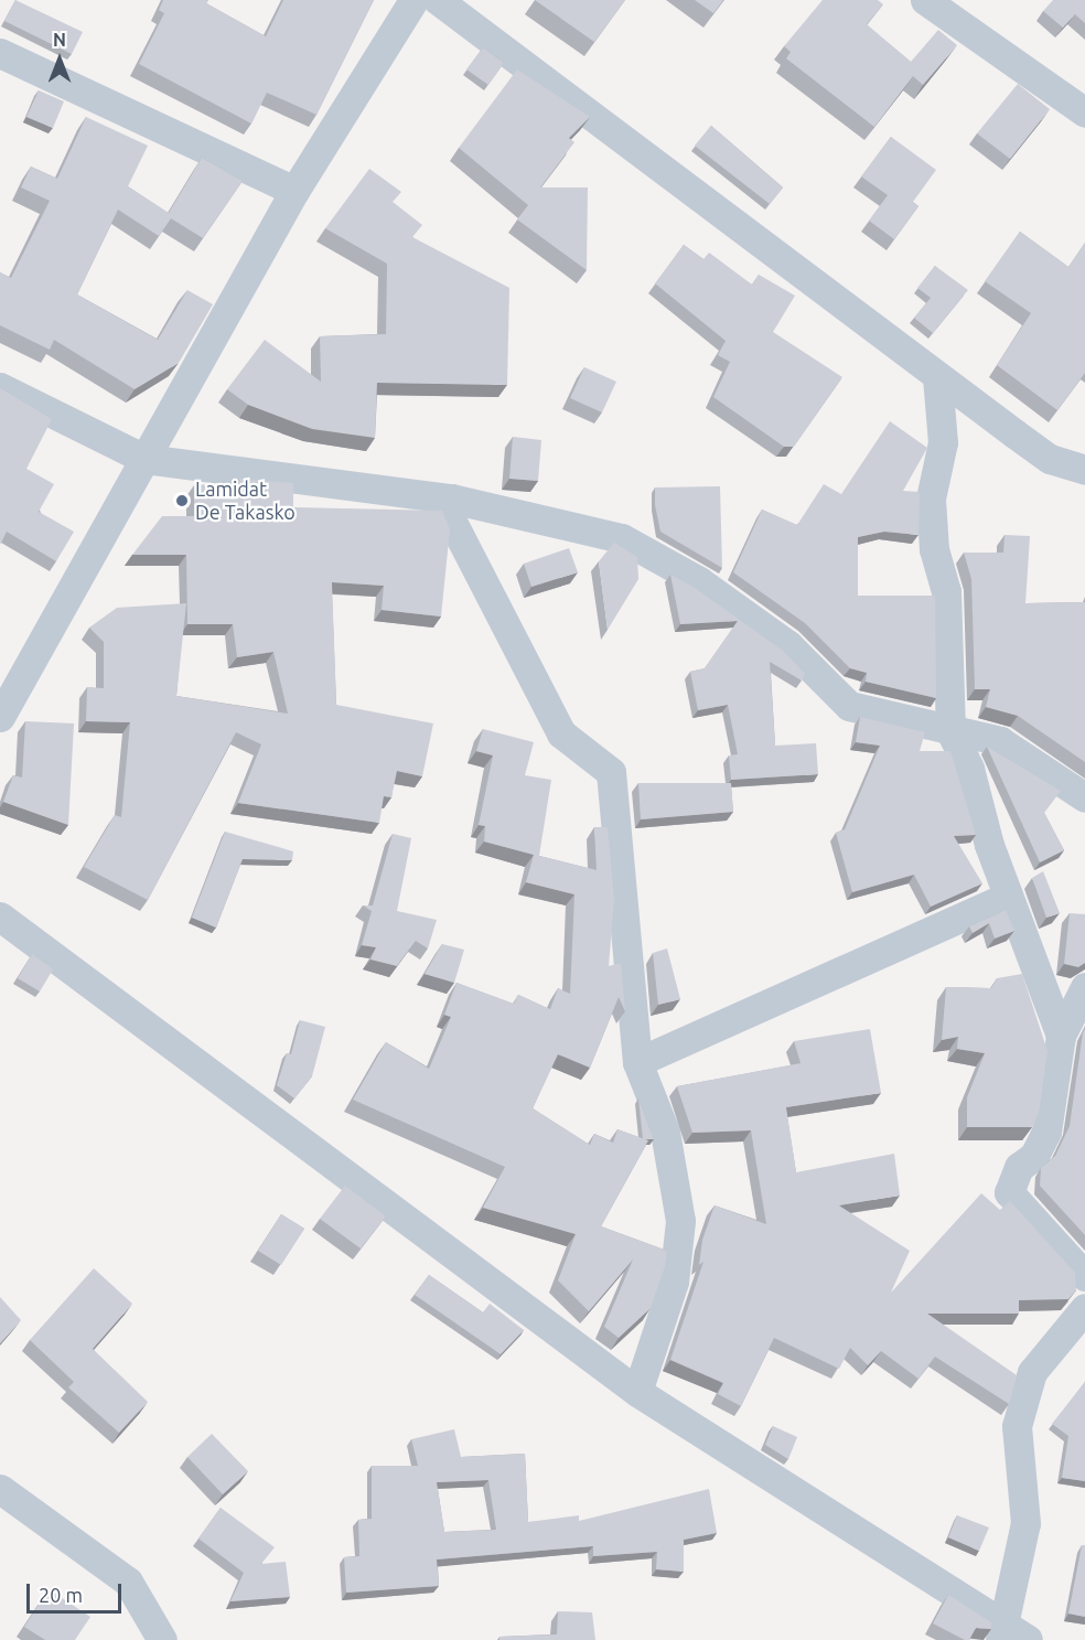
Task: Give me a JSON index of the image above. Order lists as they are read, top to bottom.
{
  "places": ["Lamidat De Takasko"],
  "scale_bar": "20 m",
  "north": "top"
}
